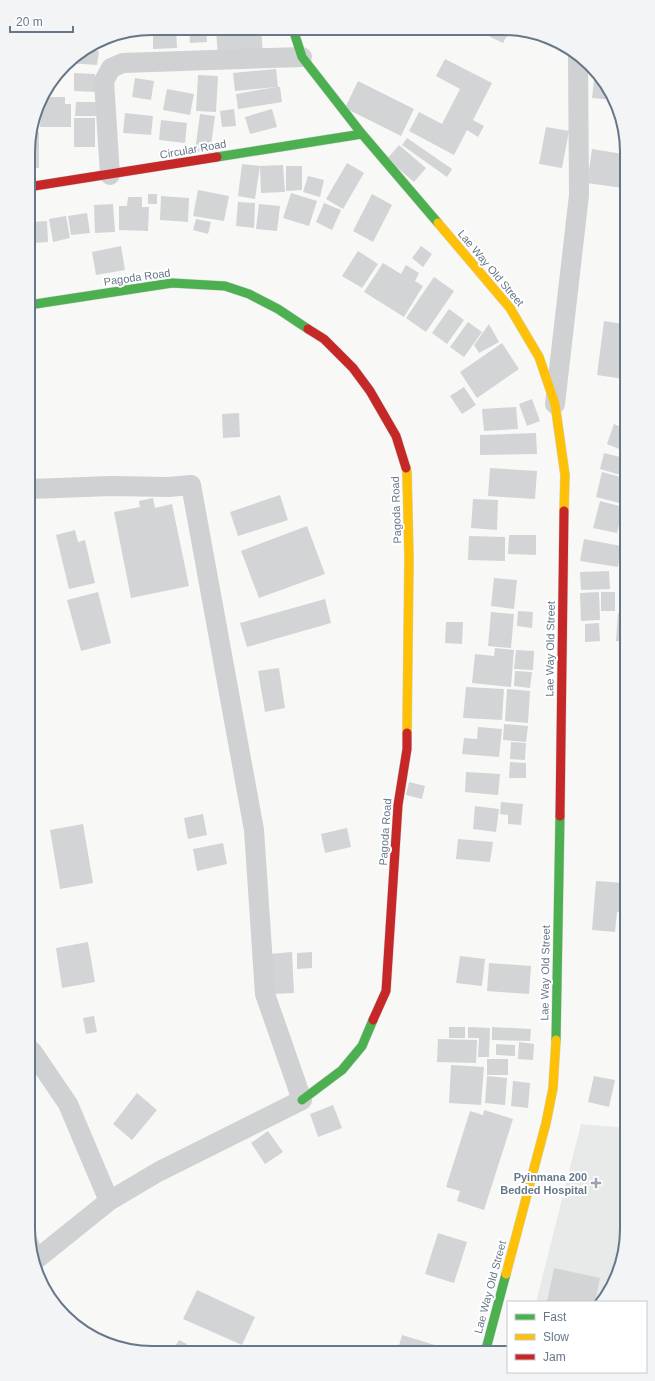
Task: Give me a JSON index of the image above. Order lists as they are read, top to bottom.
{
  "streets": {
    "street": ["Circular Road", "Lae Way Old Street", "Pagoda Road"]
  },
  "crossings": [
    ["Circular Road", "Lae Way Old Street"]
  ],
  "places": {
    "health": ["Pyinmana 200 Bedded Hospital"]
  },
  "legend": ["Fast", "Slow", "Jam"],
  "scale_bar": "20 m"
}
